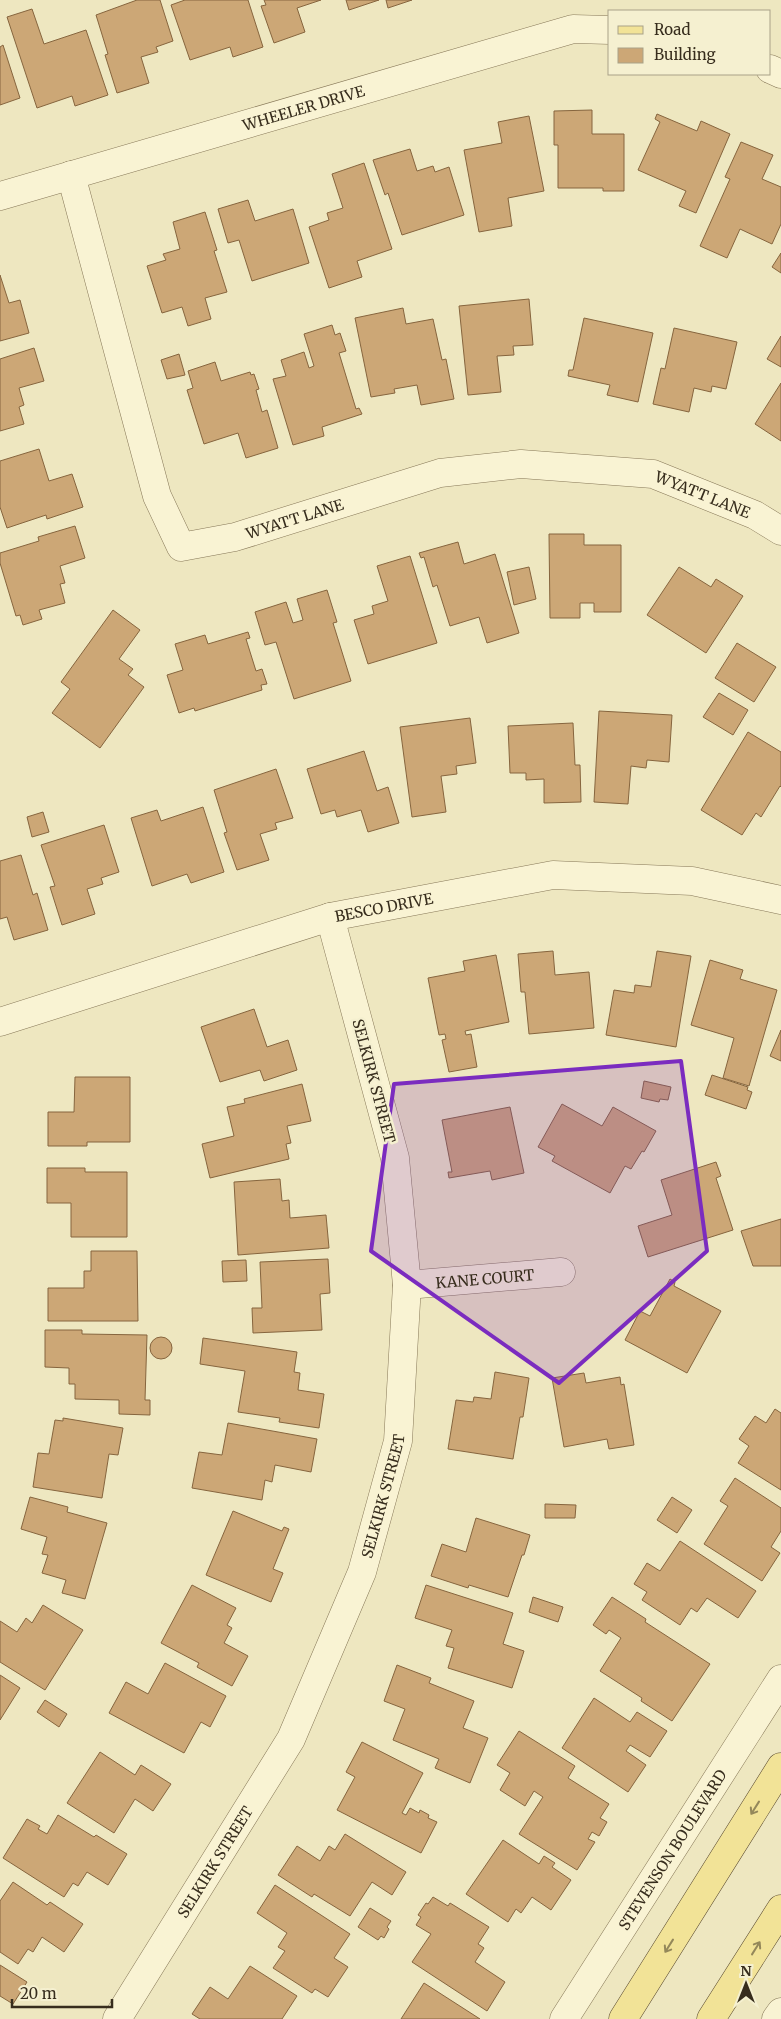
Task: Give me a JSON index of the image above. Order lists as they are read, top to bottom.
{
  "streets": {
    "street": [
      "WHEELER DRIVE",
      "WYATT LANE",
      "BESCO DRIVE",
      "SELKIRK STREET",
      "KANE COURT",
      "STEVENSON BOULEVARD"
    ]
  },
  "crossings": [
    ["WHEELER DRIVE", "WYATT LANE"],
    ["BESCO DRIVE", "SELKIRK STREET"],
    ["SELKIRK STREET", "KANE COURT"]
  ],
  "legend": ["Road", "Building"],
  "scale_bar": "20 m",
  "north": "top"
}
